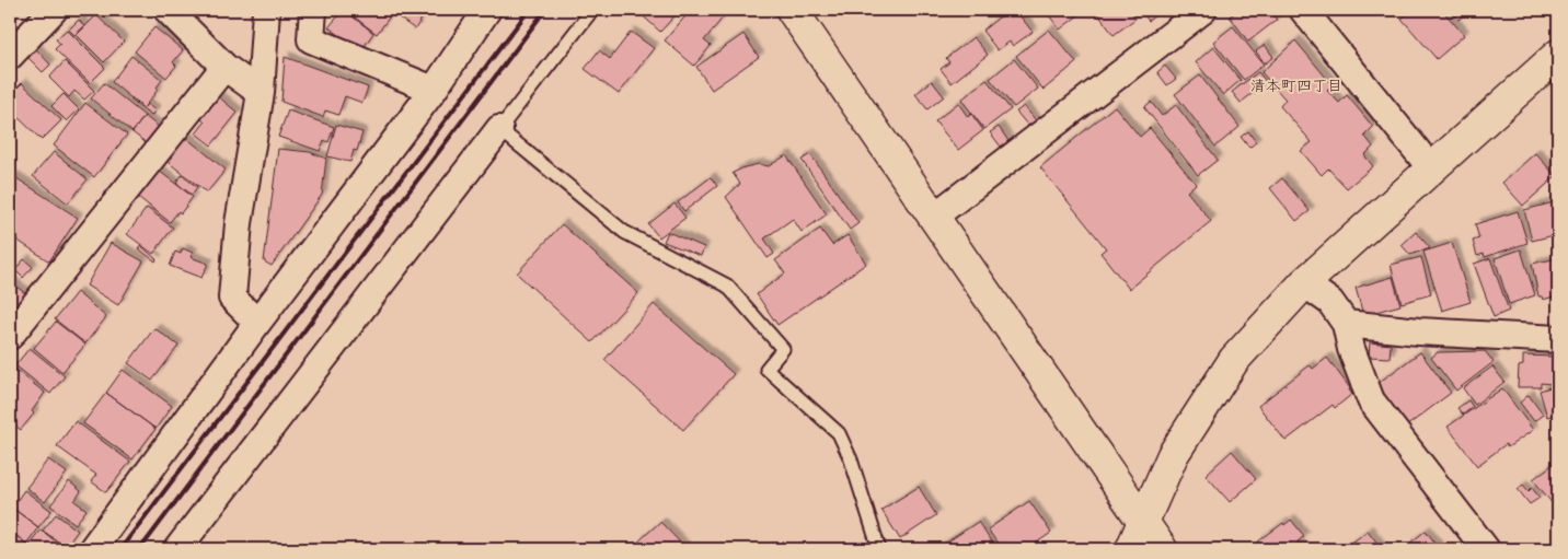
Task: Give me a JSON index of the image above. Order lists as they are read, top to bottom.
{
  "districts": ["清本町四丁目"]
}
